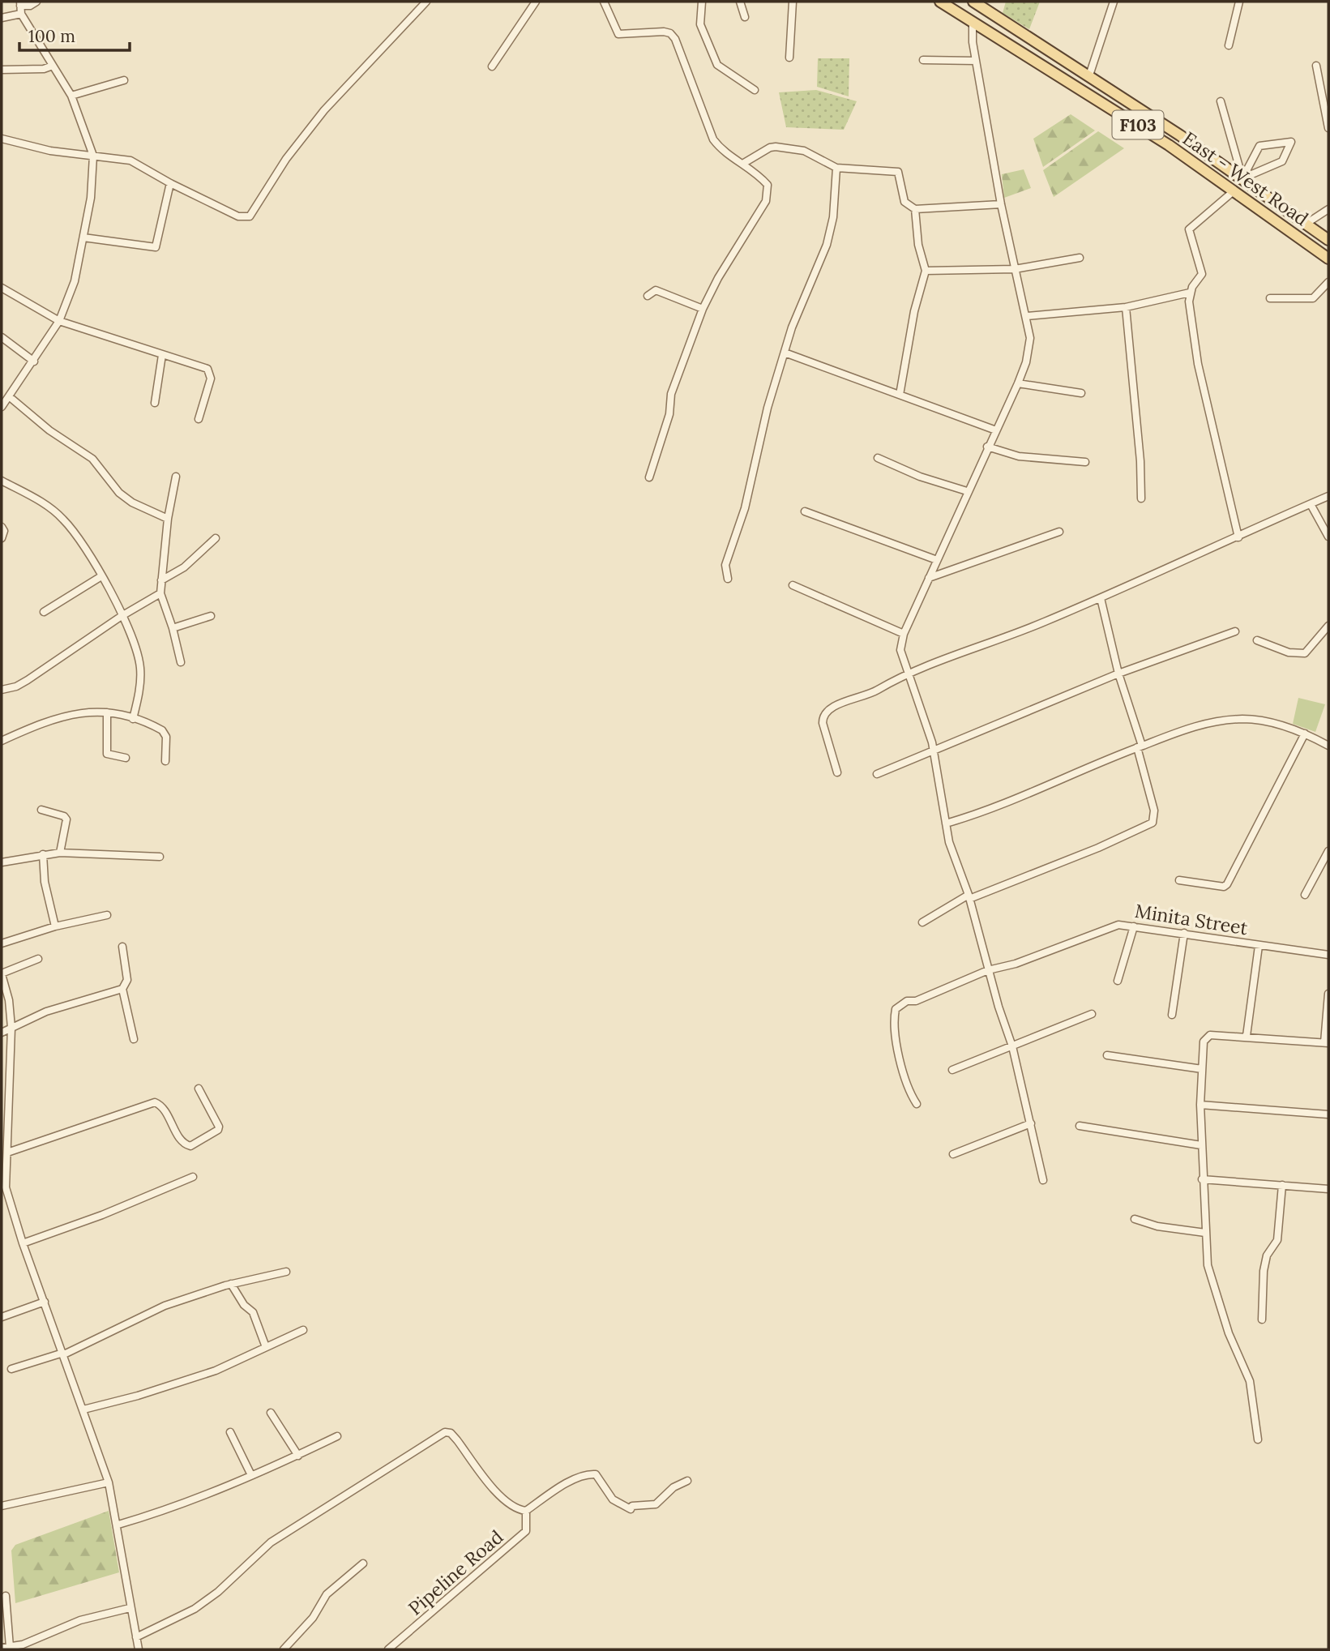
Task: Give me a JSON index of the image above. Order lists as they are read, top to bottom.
{
  "streets": {
    "main road": ["F103", "East - West Road"],
    "street": ["Minita Street", "Pipeline Road"]
  },
  "scale_bar": "100 m"
}
